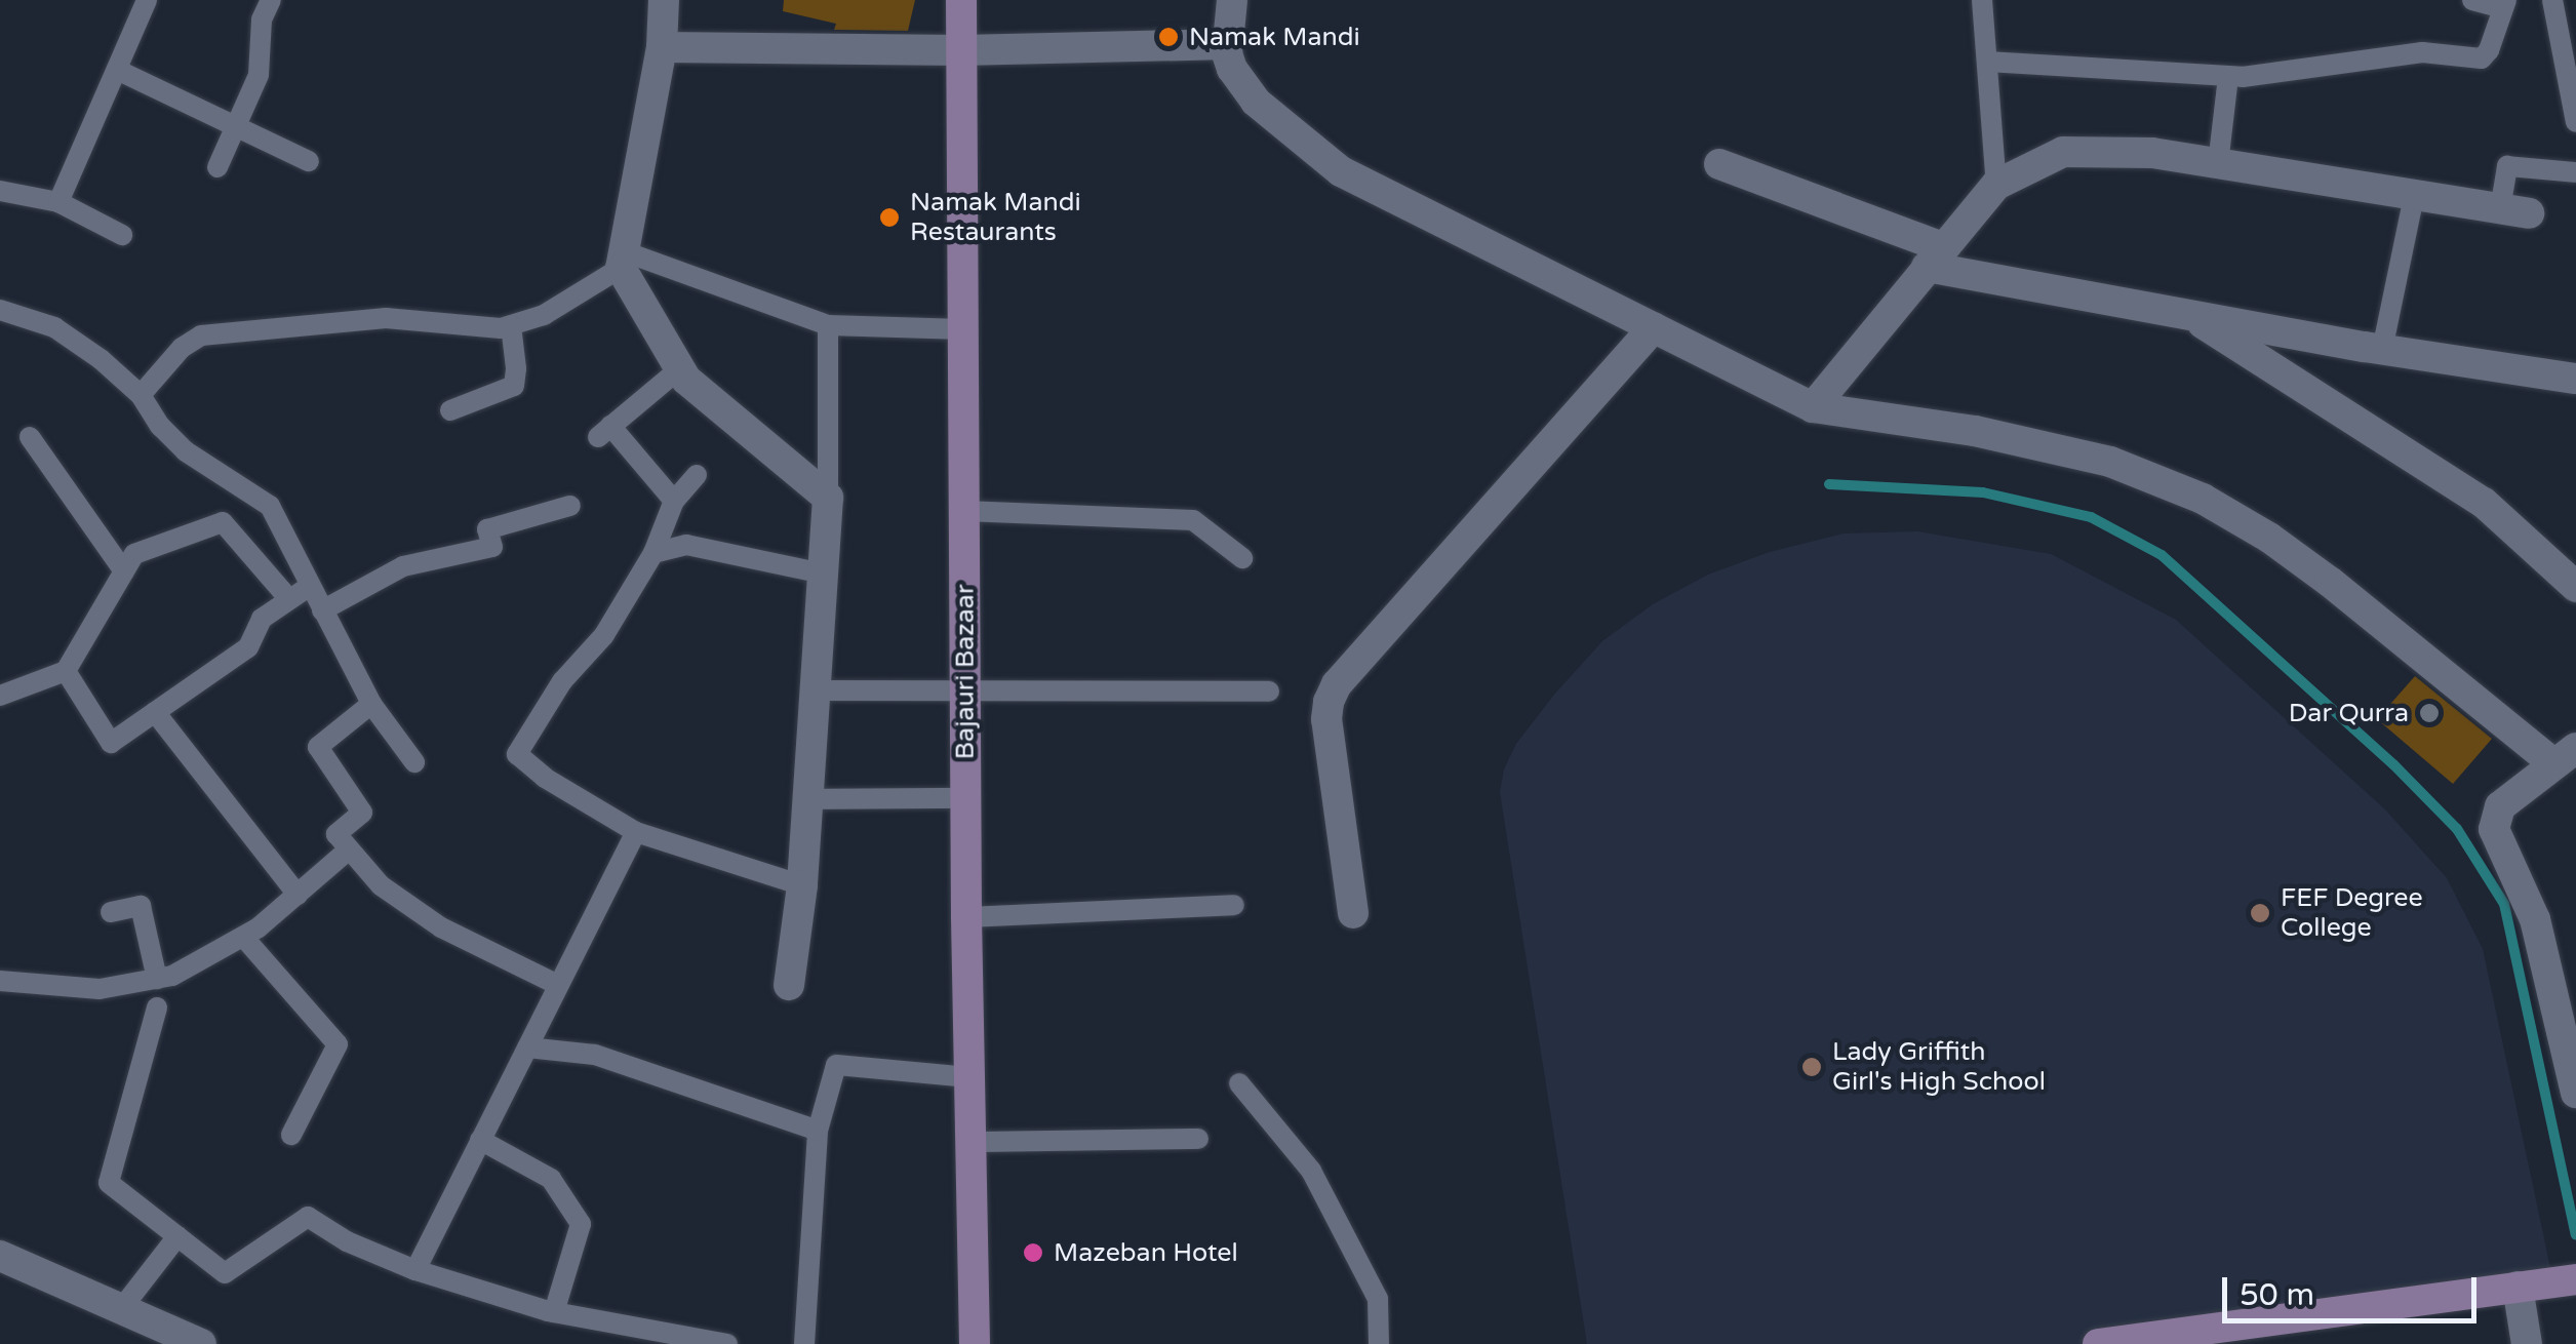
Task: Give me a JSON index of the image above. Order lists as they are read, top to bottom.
{
  "streets": {
    "main road": ["Bajauri Bazaar"]
  },
  "places": [
    "Namak Mandi",
    "Namak Mandi Restaurants",
    "Dar Qurra",
    "FEF Degree College",
    "Lady Griffith Girl's High School",
    "Mazeban Hotel"
  ],
  "scale_bar": "50 m"
}
